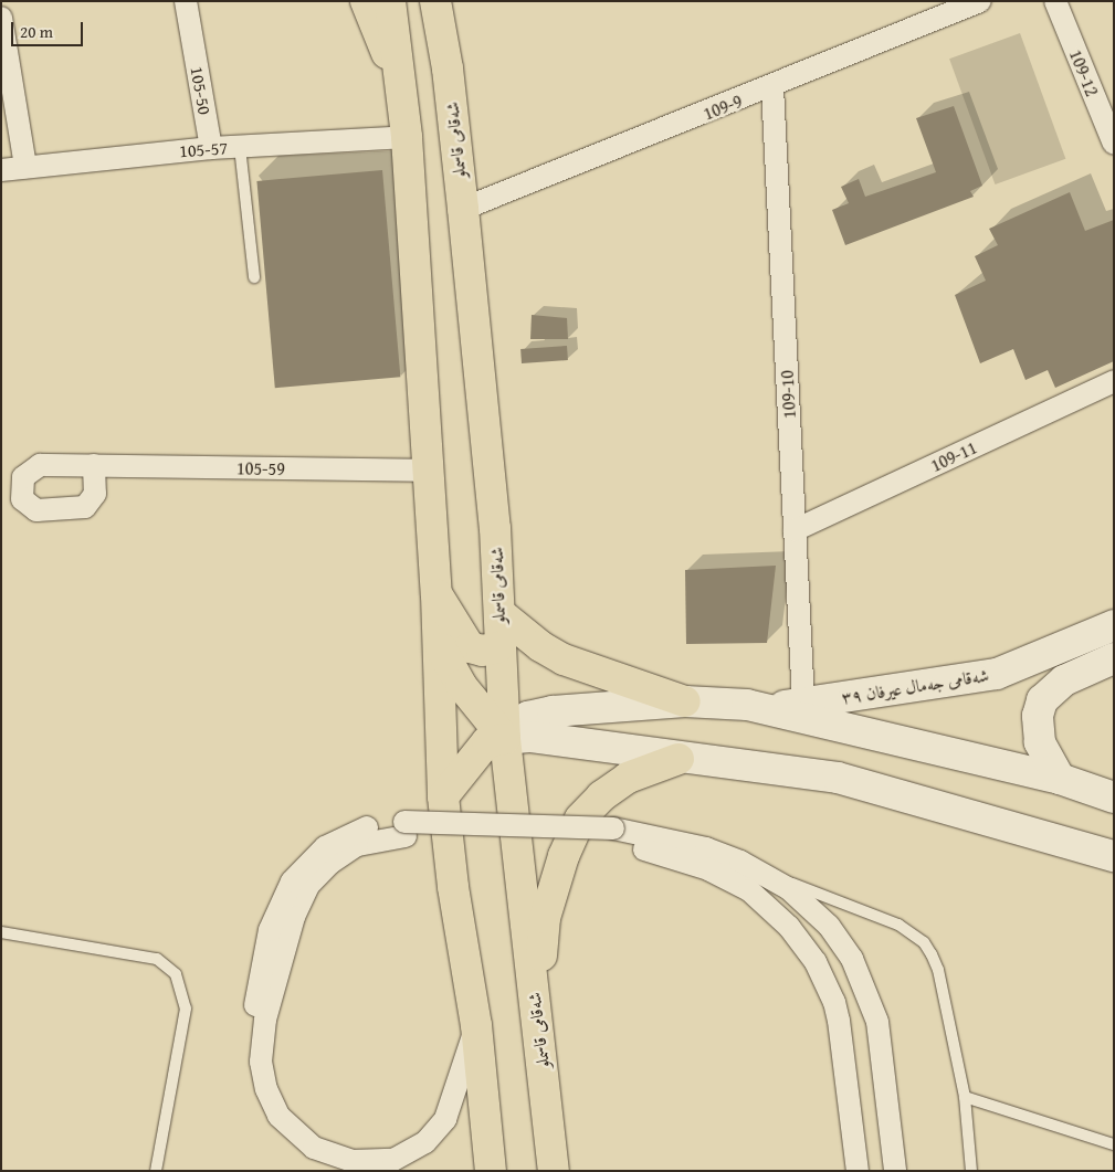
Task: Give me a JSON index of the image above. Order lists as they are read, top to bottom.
{
  "streets": {
    "main road": ["شەقامی قاسملو", "شەقامی جەمال عیرفان ٣٩"],
    "street": [
      "109-12",
      "105-50",
      "109-9",
      "105-57",
      "109-10",
      "109-11",
      "105-59"
    ]
  },
  "crossings": [
    ["105-50", "105-57"],
    ["109-9", "شەقامی قاسملو"],
    ["109-9", "109-10"],
    ["109-10", "109-11"],
    ["109-10", "شەقامی جەمال عیرفان ٣٩"]
  ],
  "scale_bar": "20 m"
}
